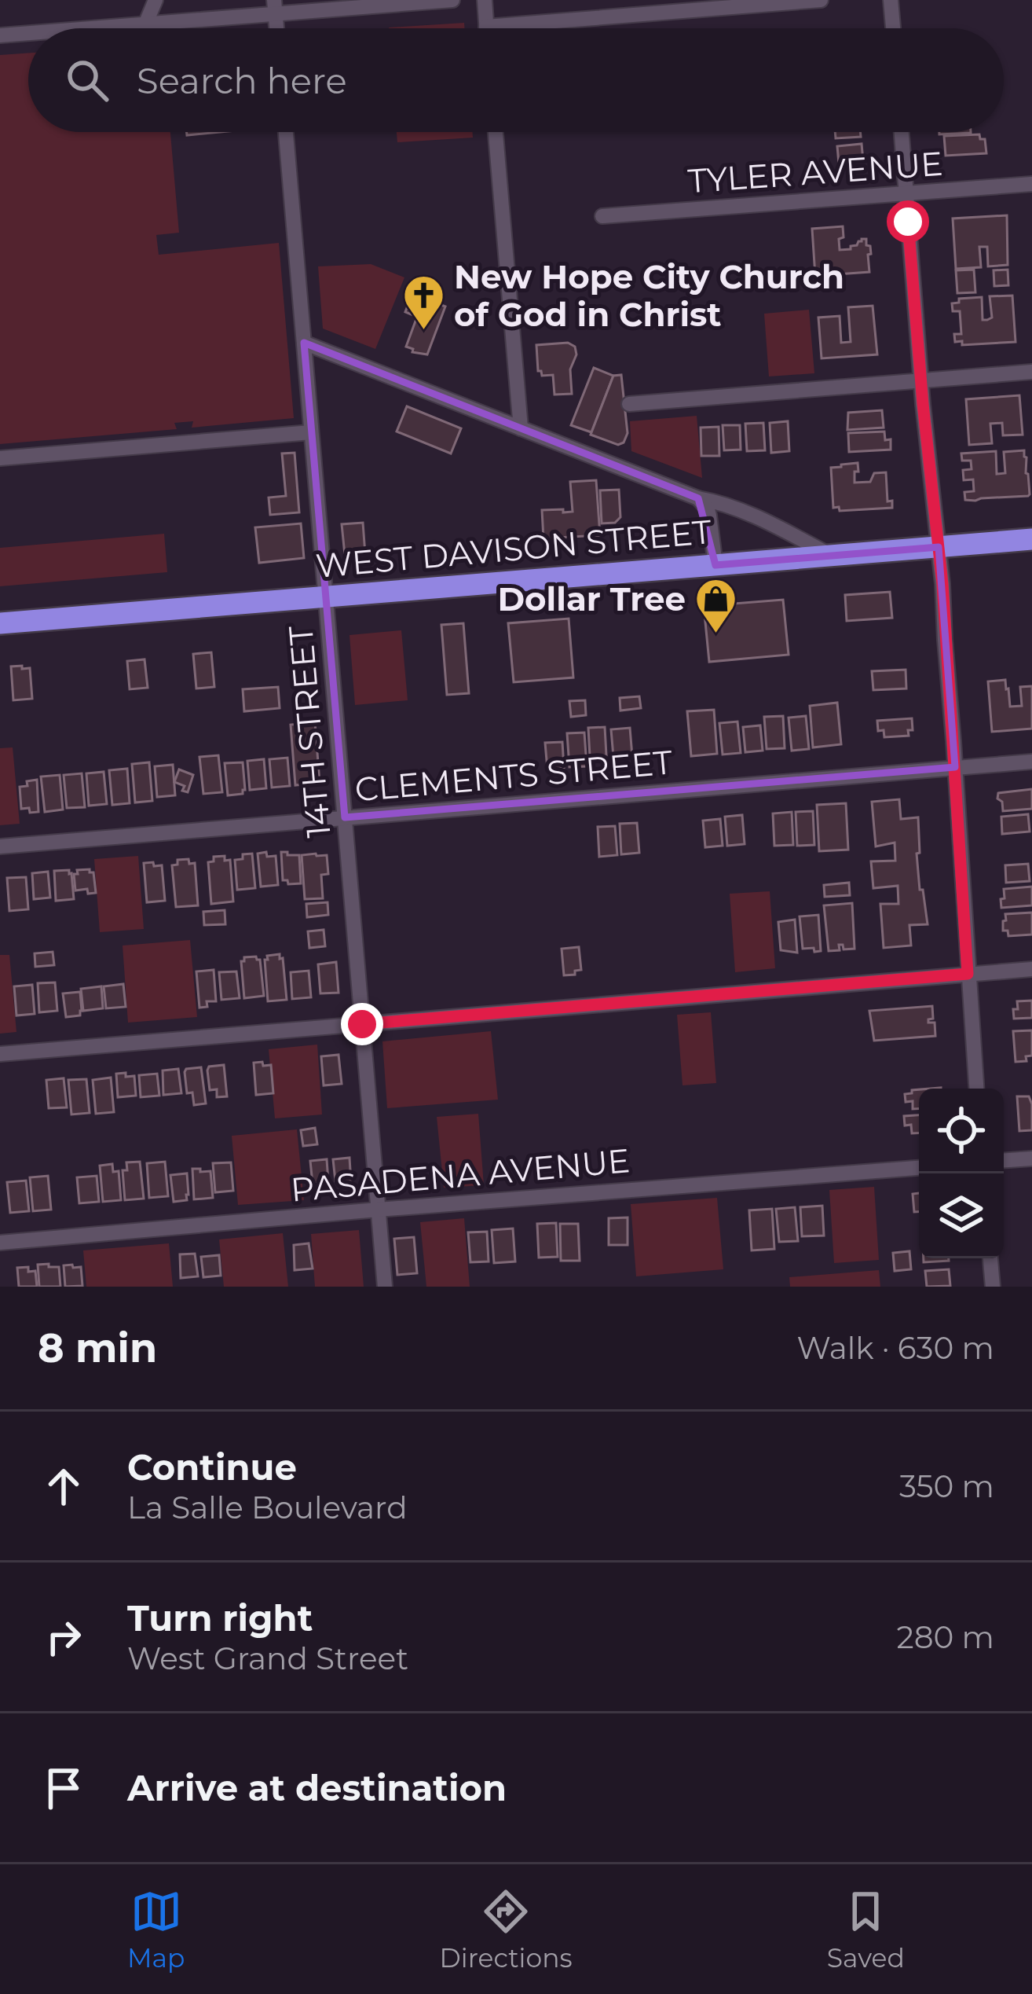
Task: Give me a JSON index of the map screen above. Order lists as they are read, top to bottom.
{
  "streets": {
    "highway": ["WEST DAVISON STREET"],
    "street": [
      "TYLER AVENUE",
      "14TH STREET",
      "CLEMENTS STREET",
      "PASADENA AVENUE"
    ]
  },
  "crossings": [
    ["WEST DAVISON STREET", "14TH STREET"],
    ["14TH STREET", "CLEMENTS STREET"],
    ["14TH STREET", "PASADENA AVENUE"]
  ],
  "places": {
    "church": ["New Hope City Church of God in Christ"],
    "shop": ["Dollar Tree"]
  },
  "page": {
    "search": "Search here",
    "heading": ["8 min", "Walk · 630 m"],
    "list": [
      ["Continue", "La Salle Boulevard", "350 m"],
      ["Turn right", "West Grand Street", "280 m"],
      "Arrive at destination"
    ],
    "nav": ["Map", "Directions", "Saved"]
  }
}
